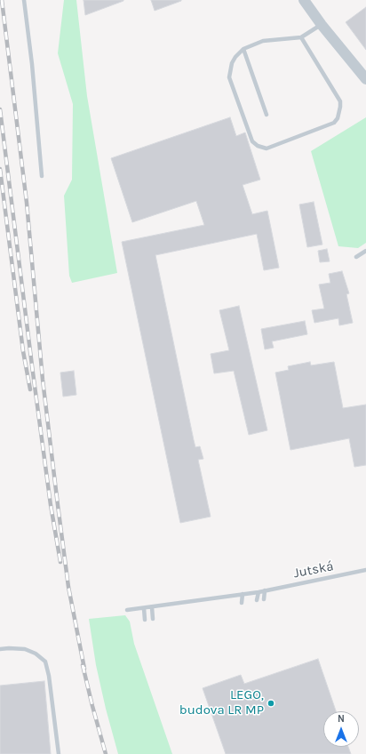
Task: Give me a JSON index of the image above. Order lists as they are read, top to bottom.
{
  "streets": {
    "lane": ["Jutská"]
  },
  "places": ["LEGO, budova LR MP"],
  "north": "top"
}
